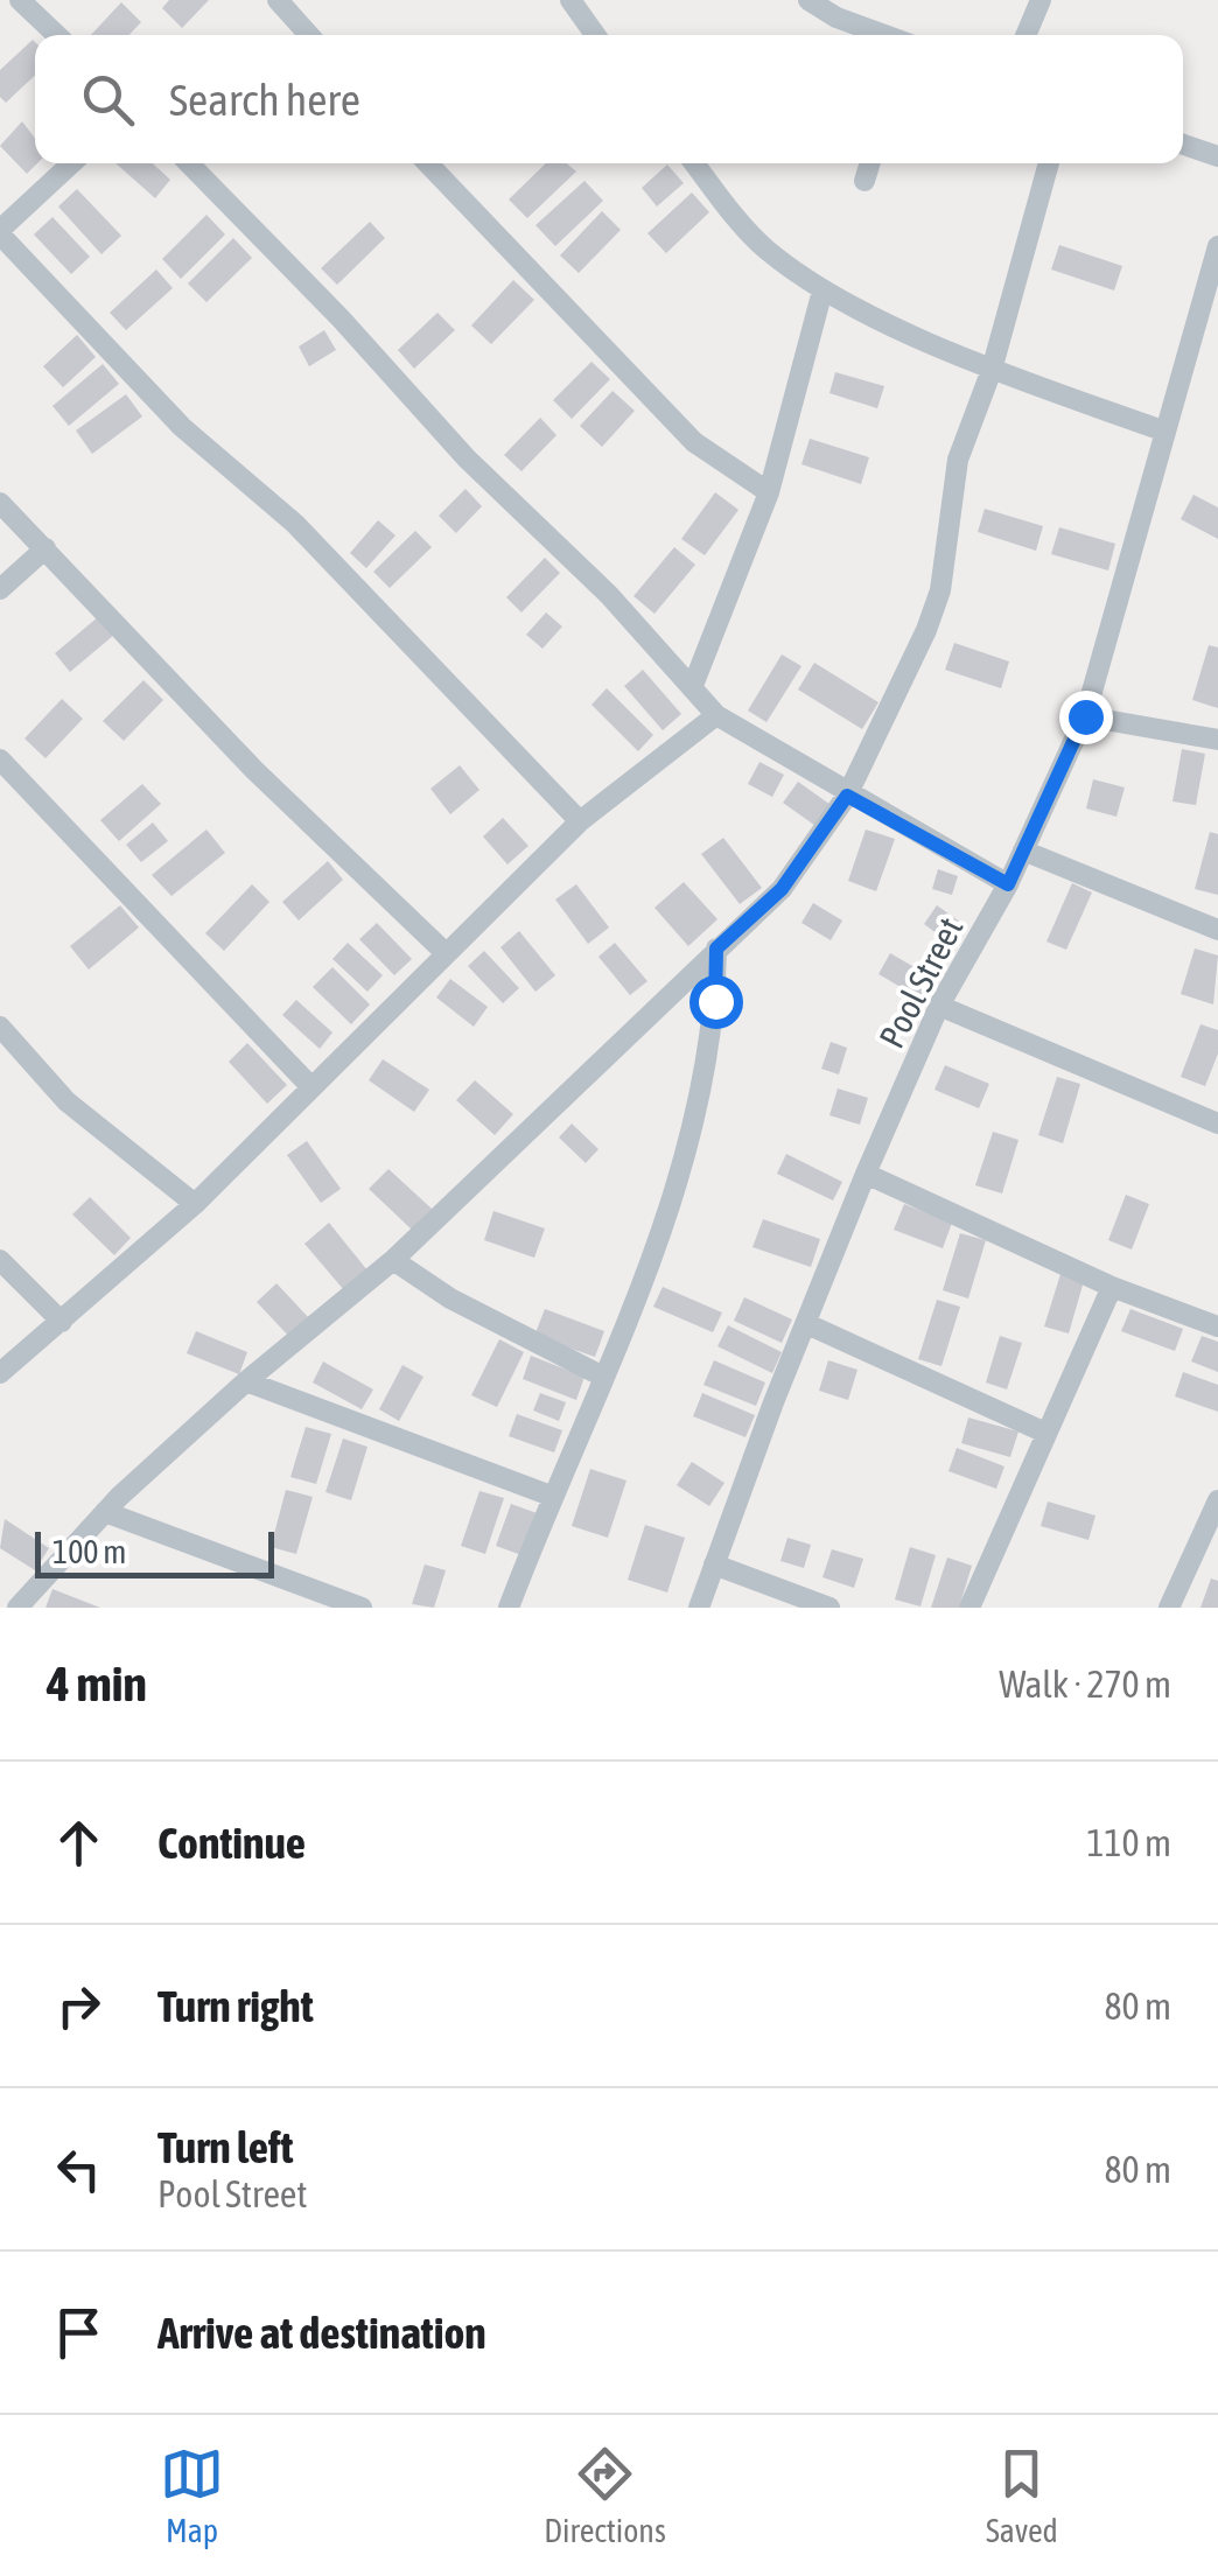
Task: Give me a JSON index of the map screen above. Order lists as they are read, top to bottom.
{
  "streets": {
    "street": ["Pool Street"]
  },
  "scale_bar": "100 m",
  "page": {
    "search": "Search here",
    "scale": "100 m",
    "heading": ["4 min", "Walk · 270 m"],
    "list": [
      ["Continue", "110 m"],
      ["Turn right", "80 m"],
      ["Turn left", "Pool Street", "80 m"],
      "Arrive at destination"
    ],
    "nav": ["Map", "Directions", "Saved"]
  }
}
